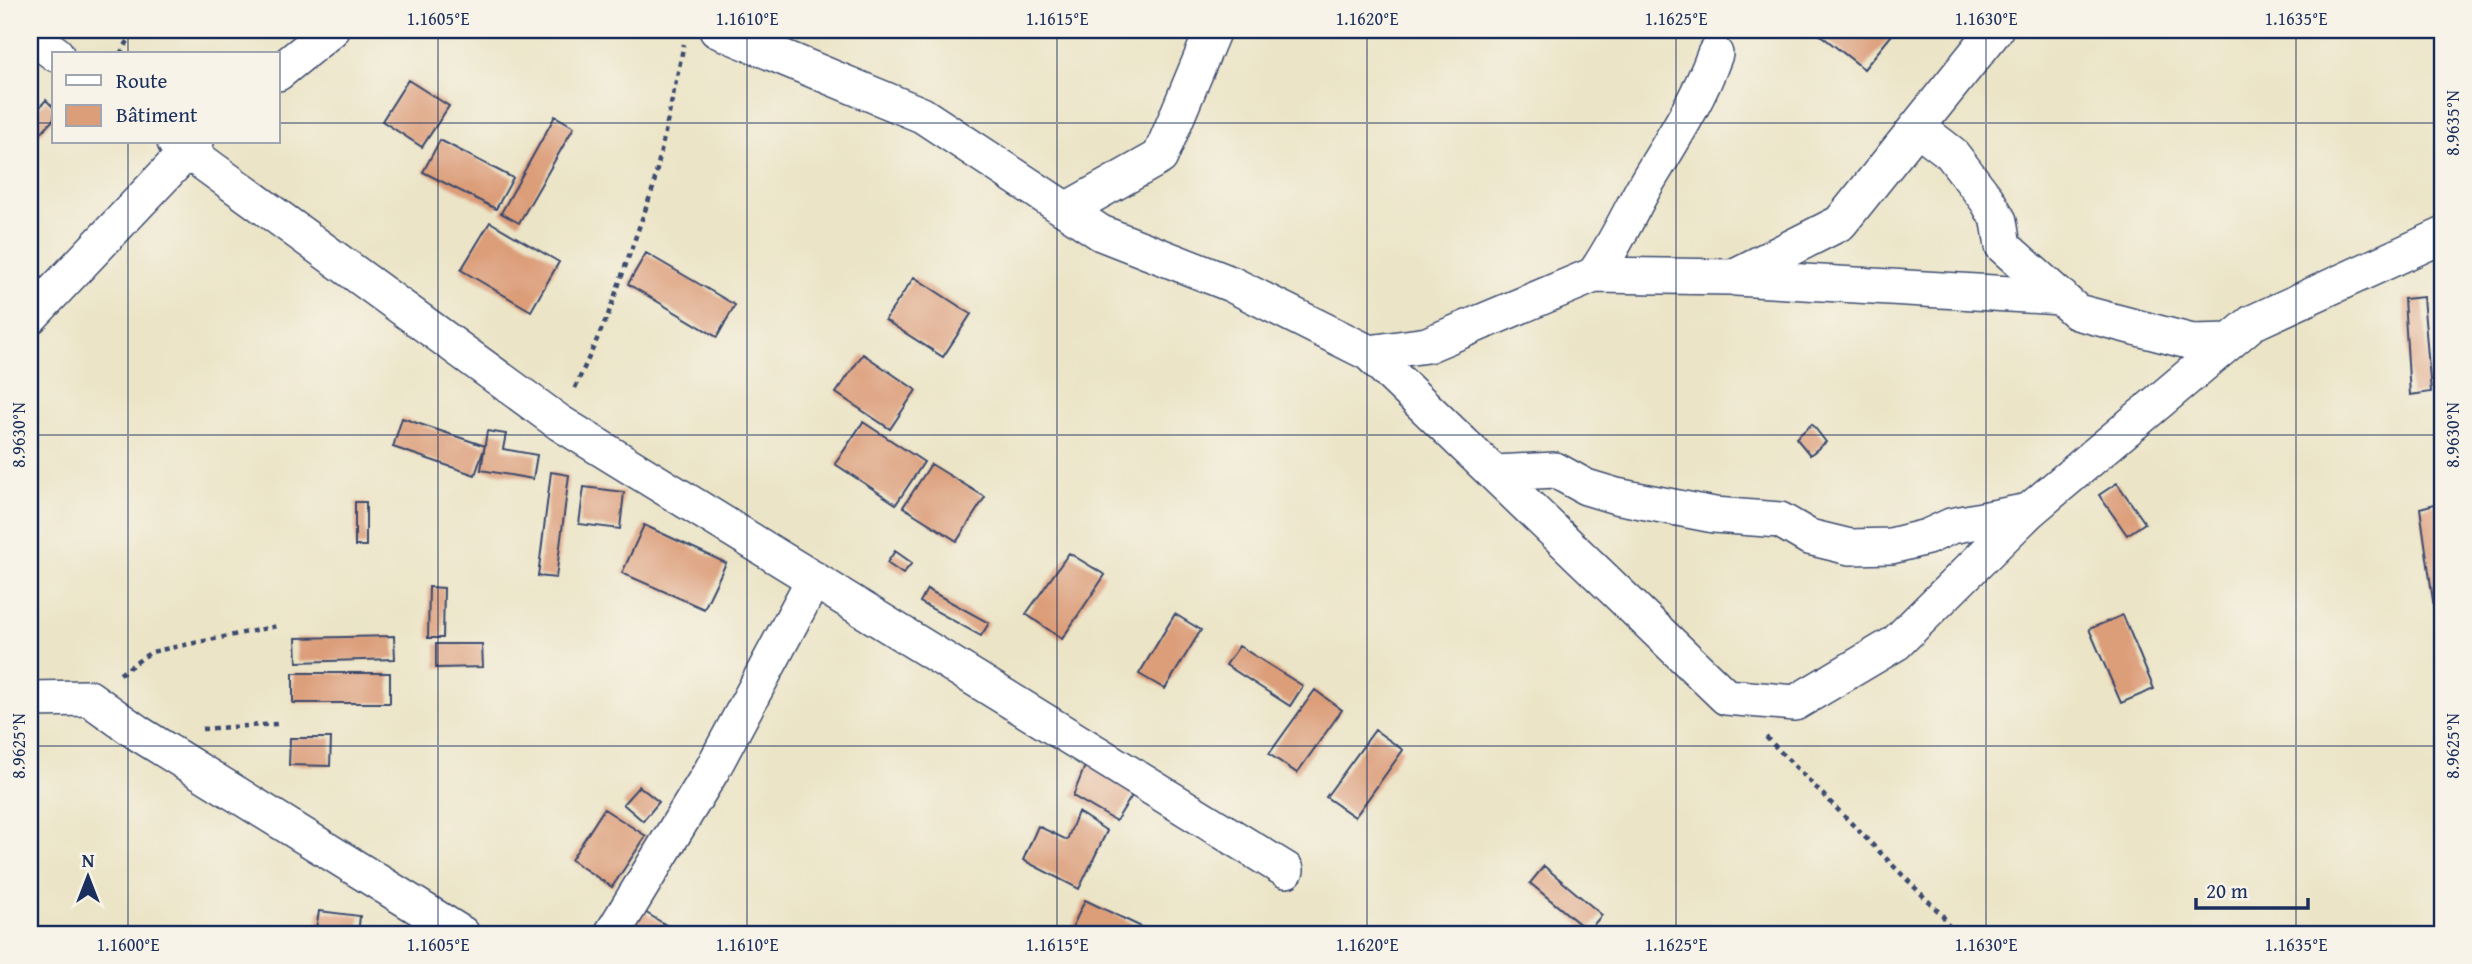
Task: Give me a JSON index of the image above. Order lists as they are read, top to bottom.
{
  "legend": ["Route", "Bâtiment"],
  "scale_bar": "20 m",
  "north": "top",
  "coordinates": [
    "1.1605°E",
    "1.1610°E",
    "1.1615°E",
    "1.1620°E",
    "1.1625°E",
    "1.1630°E",
    "1.1635°E",
    "8.9635°N",
    "8.9630°N",
    "8.9625°N",
    "1.1600°E"
  ]
}
